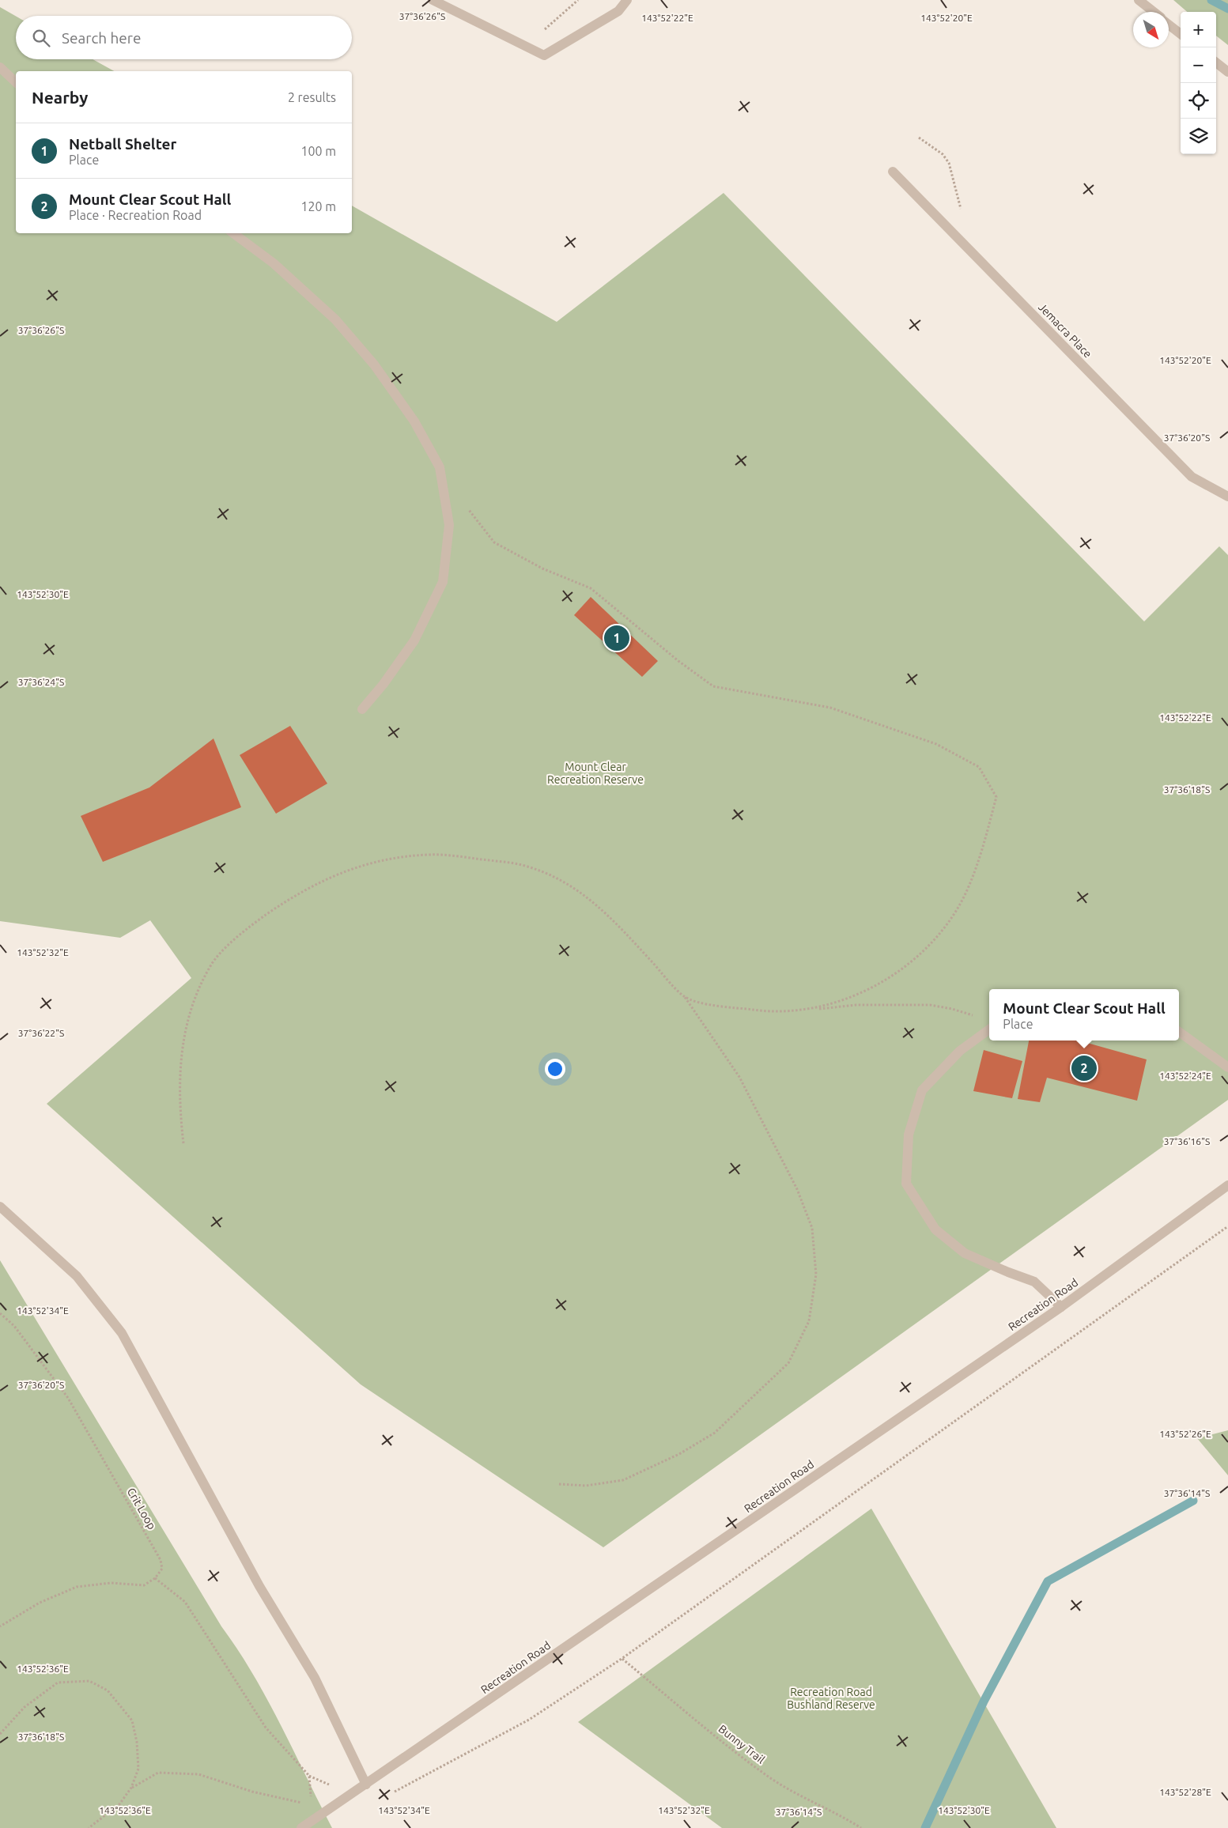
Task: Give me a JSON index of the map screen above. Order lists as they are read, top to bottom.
{
  "streets": {
    "street": ["Jemacra Place", "Recreation Road"],
    "path": ["Crit Loop", "Bunny Trail"]
  },
  "parks": ["Mount Clear Recreation Reserve", "Recreation Road Bushland Reserve"],
  "north": "bottom right",
  "page": {
    "map_buttons": ["+", "−"],
    "search": "Search here",
    "heading": ["Nearby", "2 results"],
    "list": [
      {
        "mark": "1",
        "name": "Netball Shelter",
        "note": "Place",
        "value": "100 m"
      },
      {
        "mark": "2",
        "name": "Mount Clear Scout Hall",
        "note": "Place · Recreation Road",
        "value": "120 m"
      }
    ],
    "pins": ["1", "2"],
    "popup": ["Mount Clear Scout Hall", "Place"]
  },
  "coordinates": [
    "37°36'26\"S",
    "143°52'22\"E",
    "143°52'20\"E",
    "37°36'20\"S",
    "143°52'30\"E",
    "37°36'24\"S",
    "37°36'18\"S",
    "143°52'32\"E",
    "37°36'22\"S",
    "143°52'24\"E",
    "37°36'16\"S",
    "143°52'34\"E",
    "143°52'26\"E",
    "37°36'14\"S",
    "143°52'36\"E",
    "143°52'28\"E"
  ]
}
